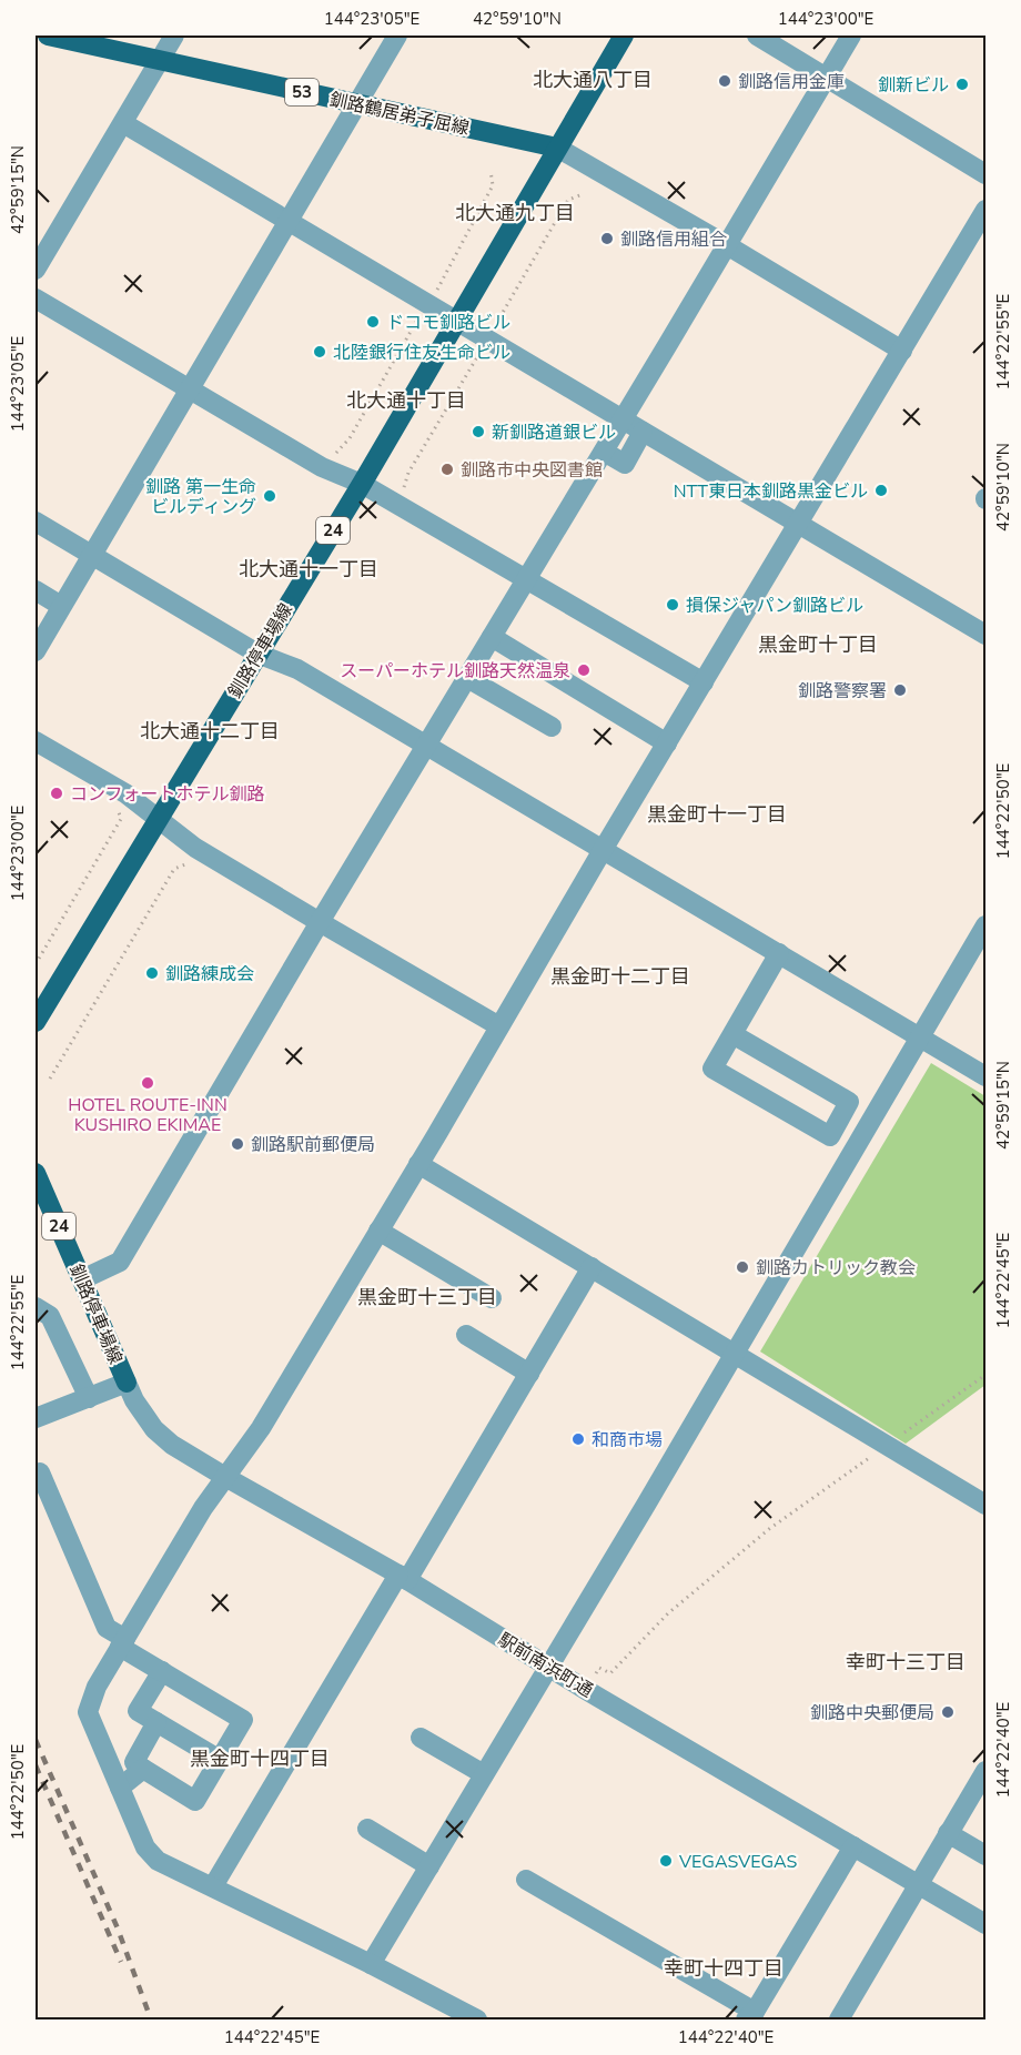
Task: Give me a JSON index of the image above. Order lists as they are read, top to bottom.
{
  "streets": {
    "main road": [
      "53",
      "釧路鶴居弟子屈線",
      "24",
      "釧路停車場線"
    ],
    "street": ["駅前南浜町通"]
  },
  "crossings": [
    ["釧路鶴居弟子屈線", "釧路停車場線"],
    ["釧路停車場線", "駅前南浜町通"]
  ],
  "districts": [
    "北大通八丁目",
    "北大通九丁目",
    "北大通十丁目",
    "北大通十一丁目",
    "黒金町十丁目",
    "北大通十二丁目",
    "黒金町十一丁目",
    "黒金町十二丁目",
    "黒金町十三丁目",
    "幸町十三丁目",
    "黒金町十四丁目",
    "幸町十四丁目"
  ],
  "places": [
    "釧路信用金庫",
    "釧新ビル",
    "釧路信用組合",
    "ドコモ釧路ビル",
    "北陸銀行住友生命ビル",
    "新釧路道銀ビル",
    "釧路市中央図書館",
    "NTT東日本釧路黒金ビル",
    "釧路 第一生命 ビルディング",
    "損保ジャパン釧路ビル",
    "スーパーホテル釧路天然温泉",
    "釧路警察署",
    "コンフォートホテル釧路",
    "釧路練成会",
    "HOTEL ROUTE-INN KUSHIRO EKIMAE",
    "釧路駅前郵便局",
    "釧路カトリック教会",
    "和商市場",
    "釧路中央郵便局",
    "VEGASVEGAS"
  ],
  "coordinates": [
    "144°23'05\"E",
    "42°59'10\"N",
    "144°23'00\"E",
    "42°59'15\"N",
    "144°22'55\"E",
    "144°22'50\"E",
    "144°22'45\"E",
    "144°22'40\"E"
  ]
}
